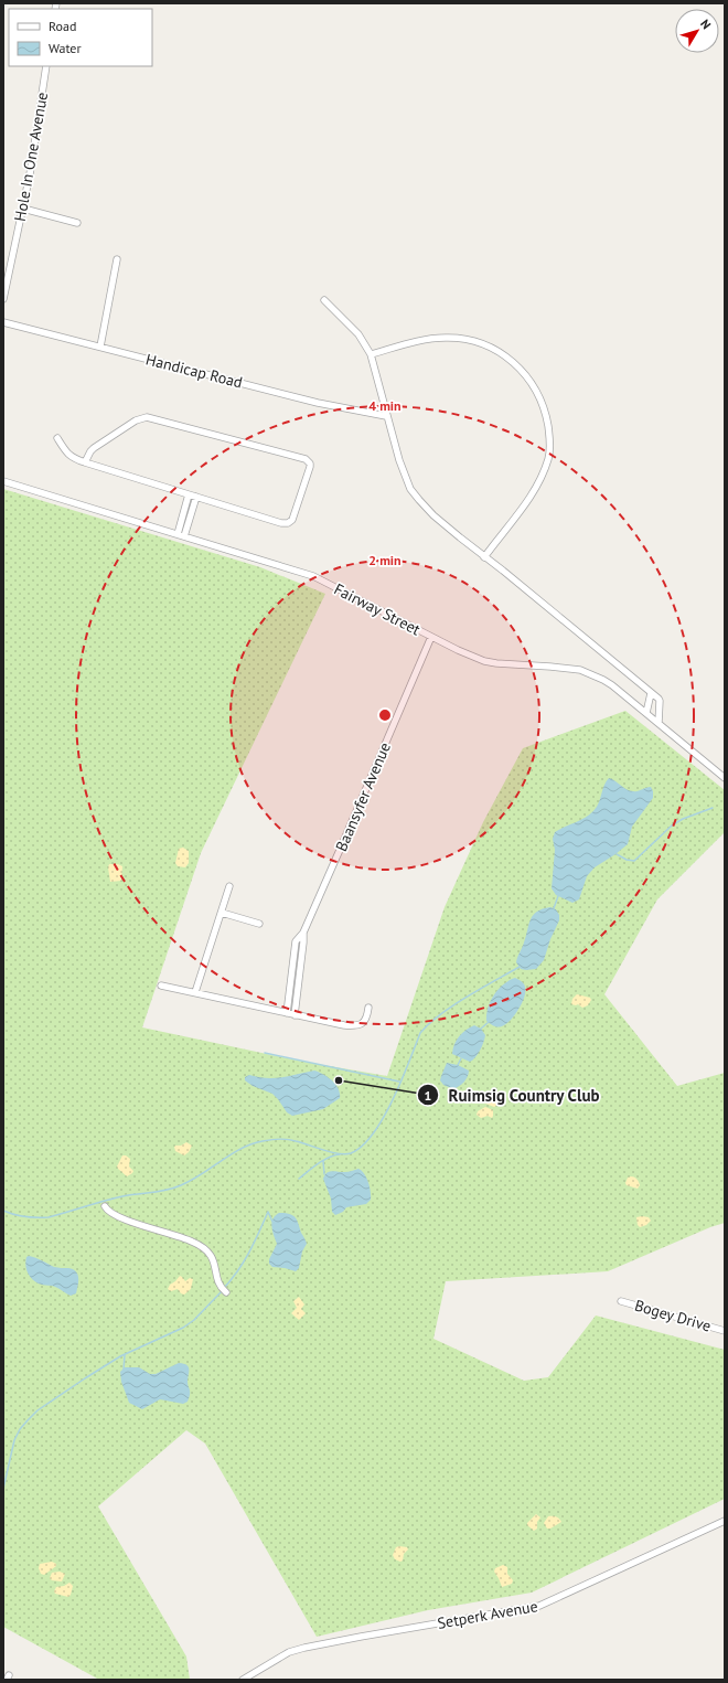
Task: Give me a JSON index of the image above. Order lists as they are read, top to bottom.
{
  "streets": {
    "street": [
      "Hole In One Avenue",
      "Handicap Road",
      "Fairway Street",
      "Baansyfer Avenue",
      "Bogey Drive",
      "Setperk Avenue"
    ]
  },
  "crossings": [
    ["Fairway Street", "Baansyfer Avenue"]
  ],
  "places": ["Ruimsig Country Club"],
  "legend": ["Road", "Water"],
  "north": "top right",
  "rings": ["4 min", "2 min"]
}
